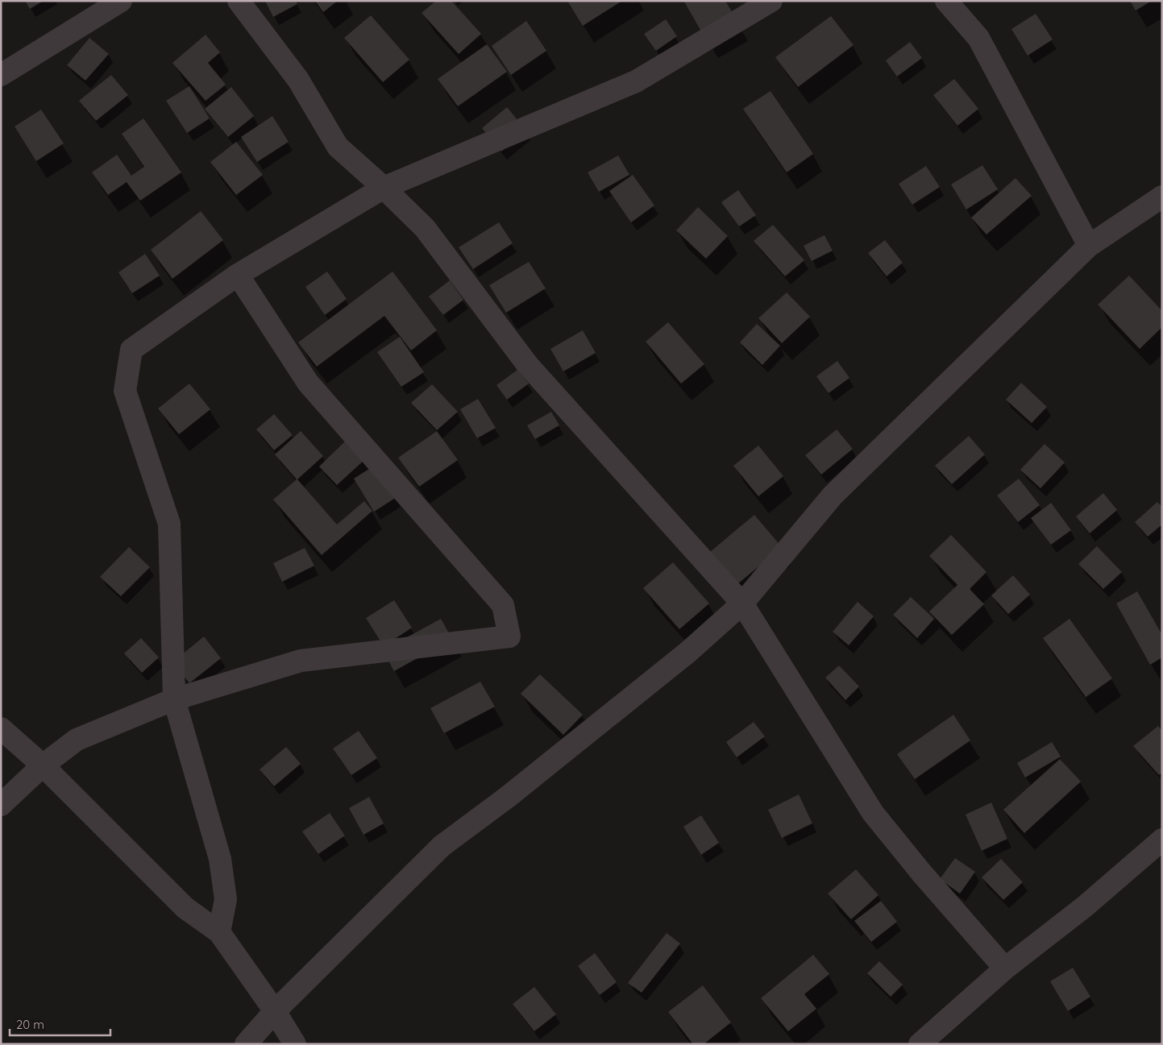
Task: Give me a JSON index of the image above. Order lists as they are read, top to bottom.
{
  "scale_bar": "20 m"
}
